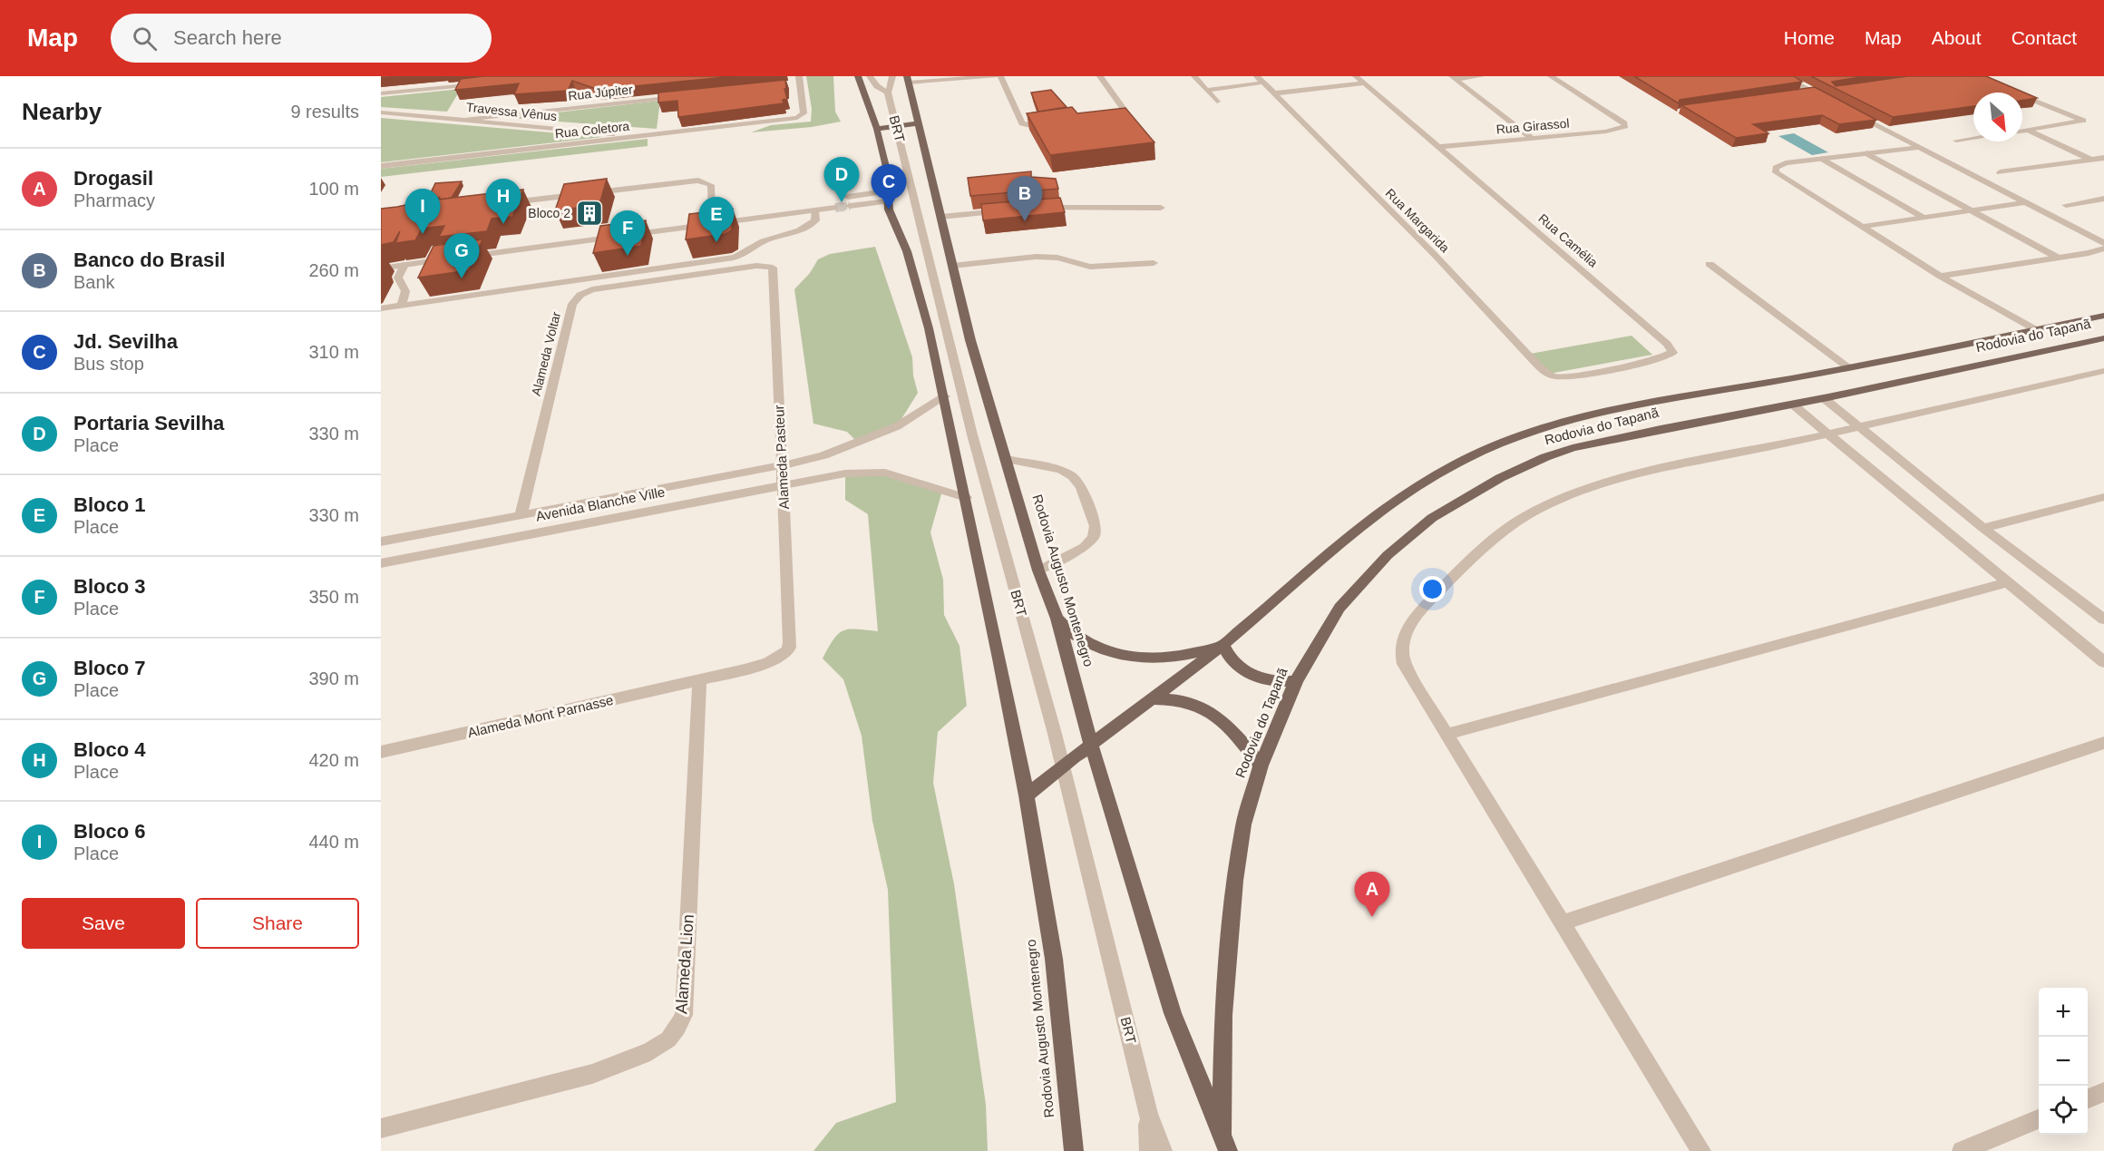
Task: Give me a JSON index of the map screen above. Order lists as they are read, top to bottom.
{
  "streets": {
    "main road": ["Rodovia do Tapanã", "Rodovia Augusto Montenegro"],
    "street": [
      "Rua Júpiter",
      "Travessa Vênus",
      "Rua Girassol",
      "BRT",
      "Rua Coletora",
      "Rua Margarida",
      "Rua Camélia",
      "Alameda Voltar",
      "Alameda Pasteur",
      "Avenida Blanche Ville",
      "Alameda Mont Parnasse",
      "Alameda Lion"
    ]
  },
  "crossings": [
    ["Rua Júpiter", "Travessa Vênus"],
    ["Travessa Vênus", "Rua Coletora"],
    ["Rua Girassol", "Rua Camélia"],
    ["BRT", "Rodovia do Tapanã"],
    ["Rua Margarida", "Rua Camélia"],
    ["Rodovia do Tapanã", "Rodovia Augusto Montenegro"],
    ["Alameda Voltar", "Alameda Pasteur"],
    ["Alameda Voltar", "Avenida Blanche Ville"],
    ["Alameda Pasteur", "Avenida Blanche Ville"],
    ["Alameda Pasteur", "Alameda Mont Parnasse"],
    ["Alameda Pasteur", "Alameda Lion"],
    ["Avenida Blanche Ville", "Rodovia Augusto Montenegro"],
    ["Alameda Mont Parnasse", "Alameda Lion"]
  ],
  "places": {
    "building": ["Bloco 2"]
  },
  "north": "bottom right",
  "page": {
    "header": "Map",
    "search": "Search here",
    "nav": [
      "Home",
      "Map",
      "About",
      "Contact"
    ],
    "heading": ["Nearby", "9 results"],
    "list": [
      {
        "mark": "A",
        "name": "Drogasil",
        "note": "Pharmacy",
        "value": "100 m"
      },
      {
        "mark": "B",
        "name": "Banco do Brasil",
        "note": "Bank",
        "value": "260 m"
      },
      {
        "mark": "C",
        "name": "Jd. Sevilha",
        "note": "Bus stop",
        "value": "310 m"
      },
      {
        "mark": "D",
        "name": "Portaria Sevilha",
        "note": "Place",
        "value": "330 m"
      },
      {
        "mark": "E",
        "name": "Bloco 1",
        "note": "Place",
        "value": "330 m"
      },
      {
        "mark": "F",
        "name": "Bloco 3",
        "note": "Place",
        "value": "350 m"
      },
      {
        "mark": "G",
        "name": "Bloco 7",
        "note": "Place",
        "value": "390 m"
      },
      {
        "mark": "H",
        "name": "Bloco 4",
        "note": "Place",
        "value": "420 m"
      },
      {
        "mark": "I",
        "name": "Bloco 6",
        "note": "Place",
        "value": "440 m"
      }
    ],
    "pins": [
      "D",
      "C",
      "B",
      "H",
      "I",
      "E",
      "F",
      "G",
      "A"
    ],
    "buttons": ["Save", "Share"],
    "map_buttons": ["+", "−"]
  }
}
